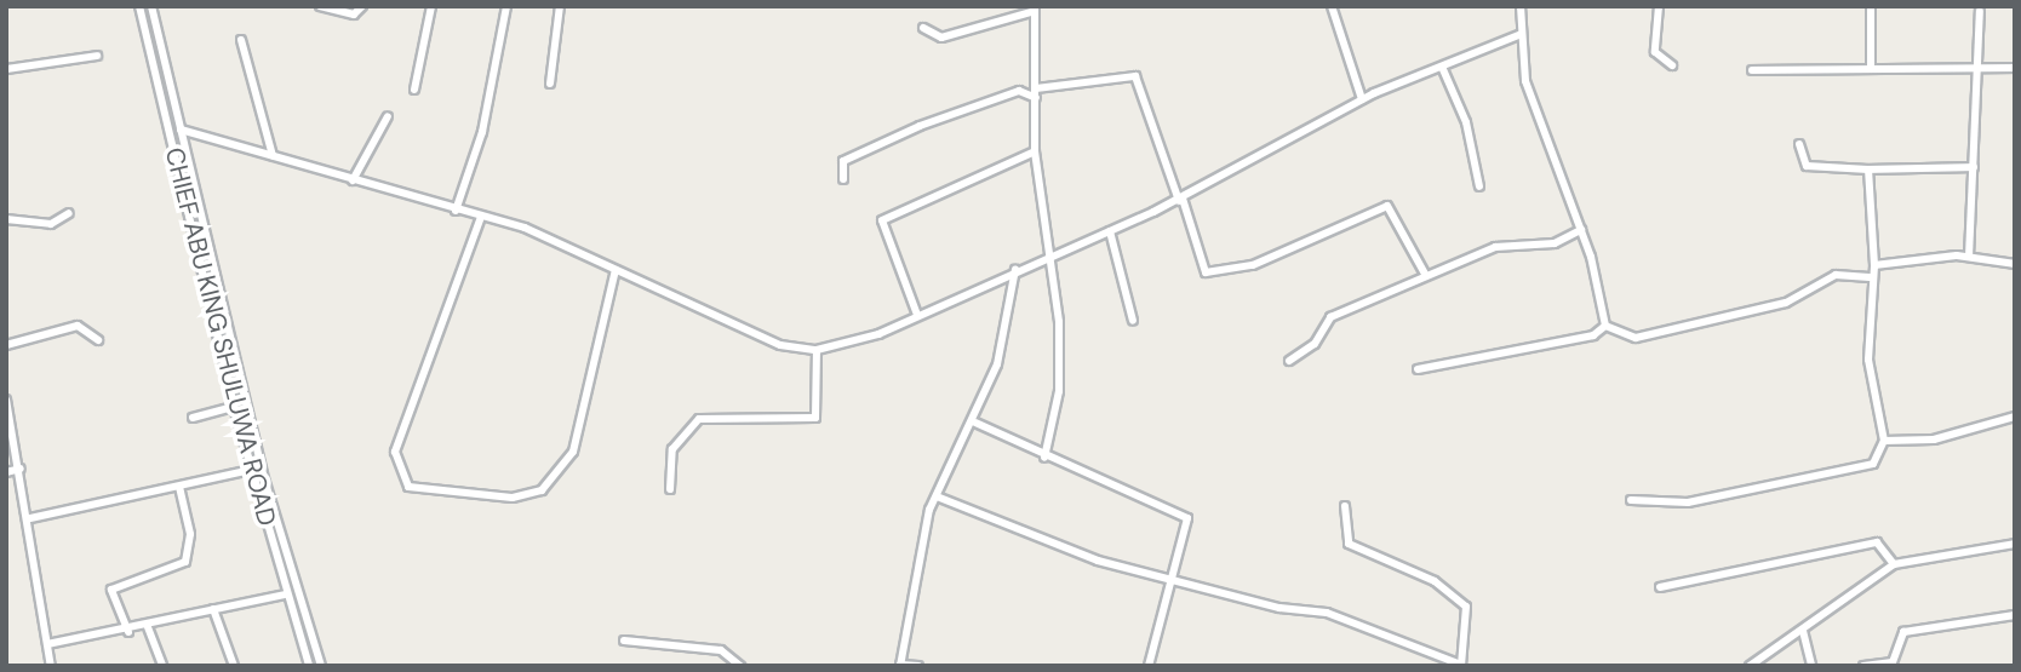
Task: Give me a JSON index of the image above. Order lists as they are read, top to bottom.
{
  "streets": {
    "street": ["CHIEF ABU KING SHULUWA ROAD"]
  }
}
